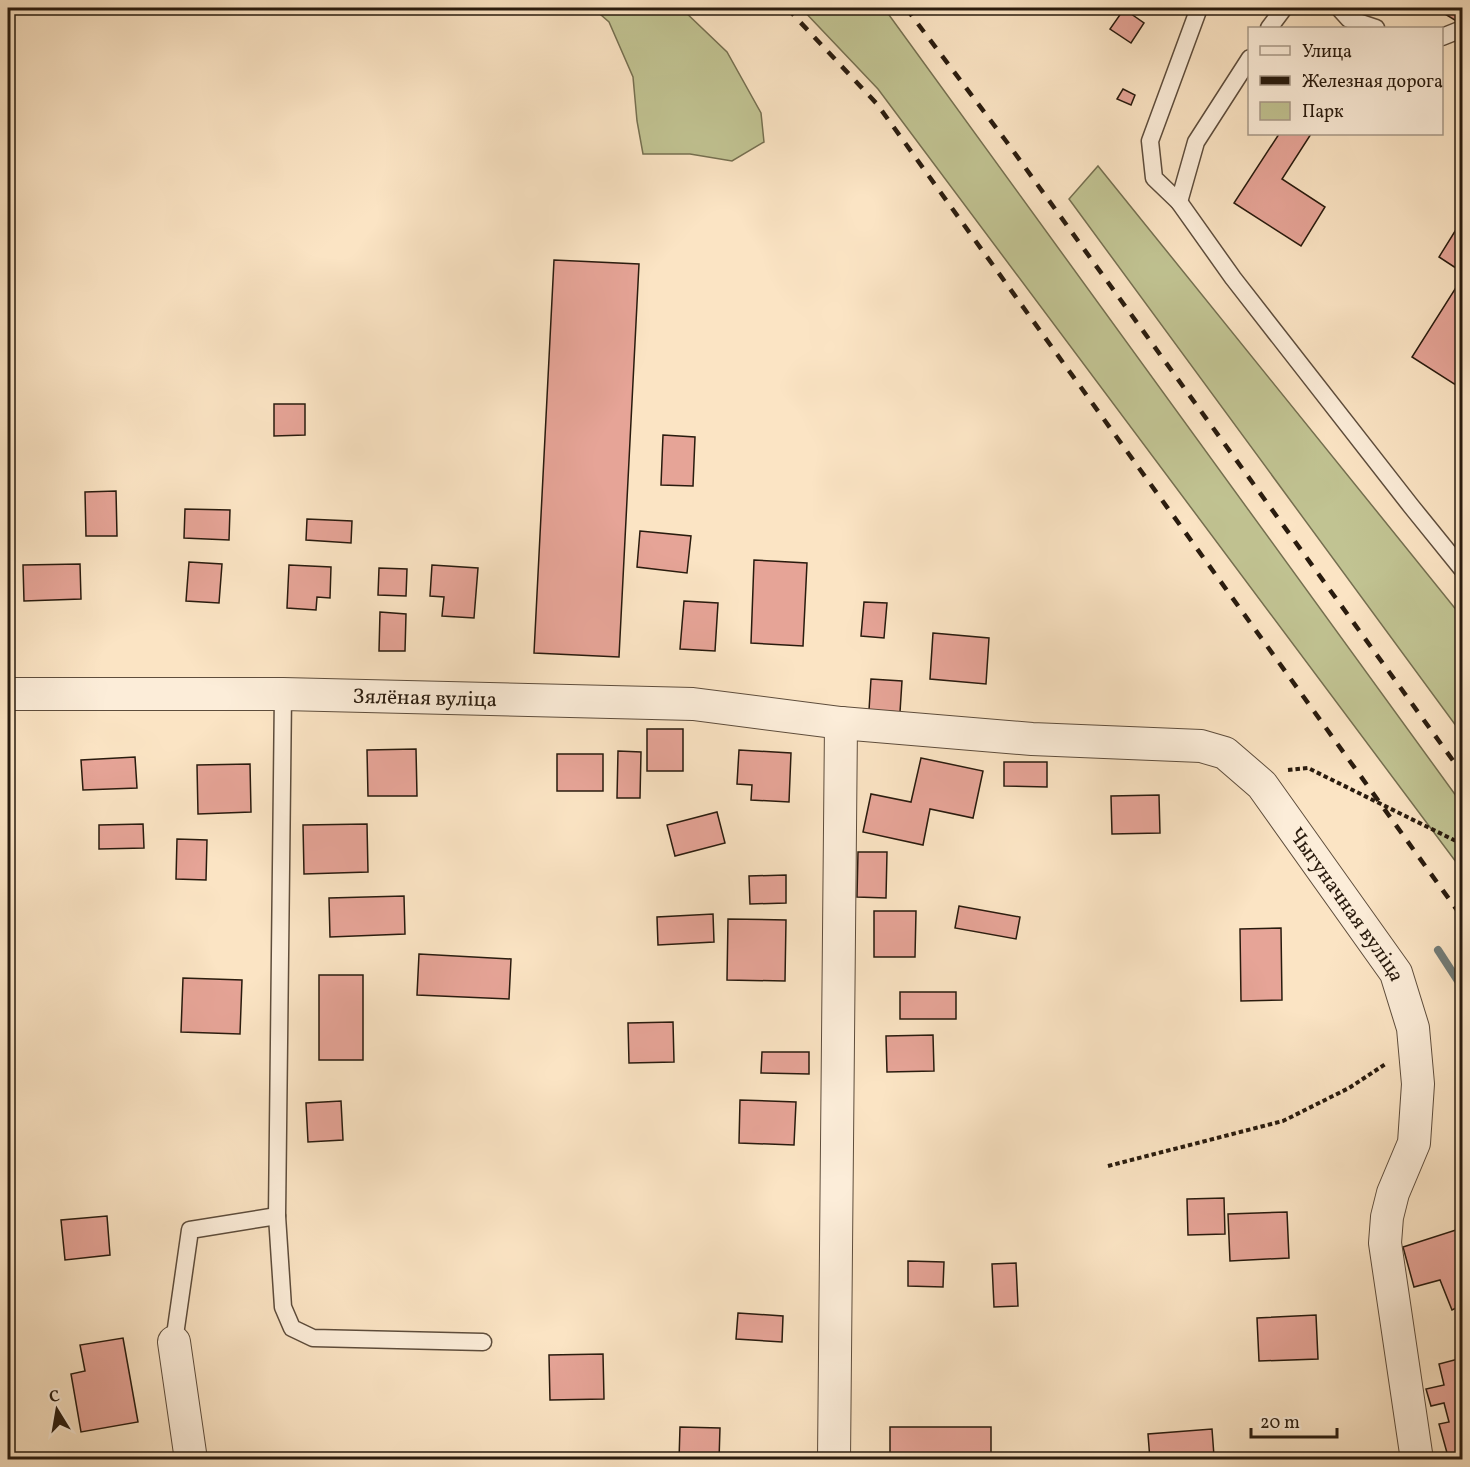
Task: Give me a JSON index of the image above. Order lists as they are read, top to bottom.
{
  "streets": {
    "street": ["Зялёная вуліца", "Чыгуначная вуліца"]
  },
  "crossings": [
    ["Зялёная вуліца", "Чыгуначная вуліца"]
  ],
  "legend": ["Улица", "Железная дорога", "Парк"],
  "scale_bar": "20 m",
  "north": "top"
}
